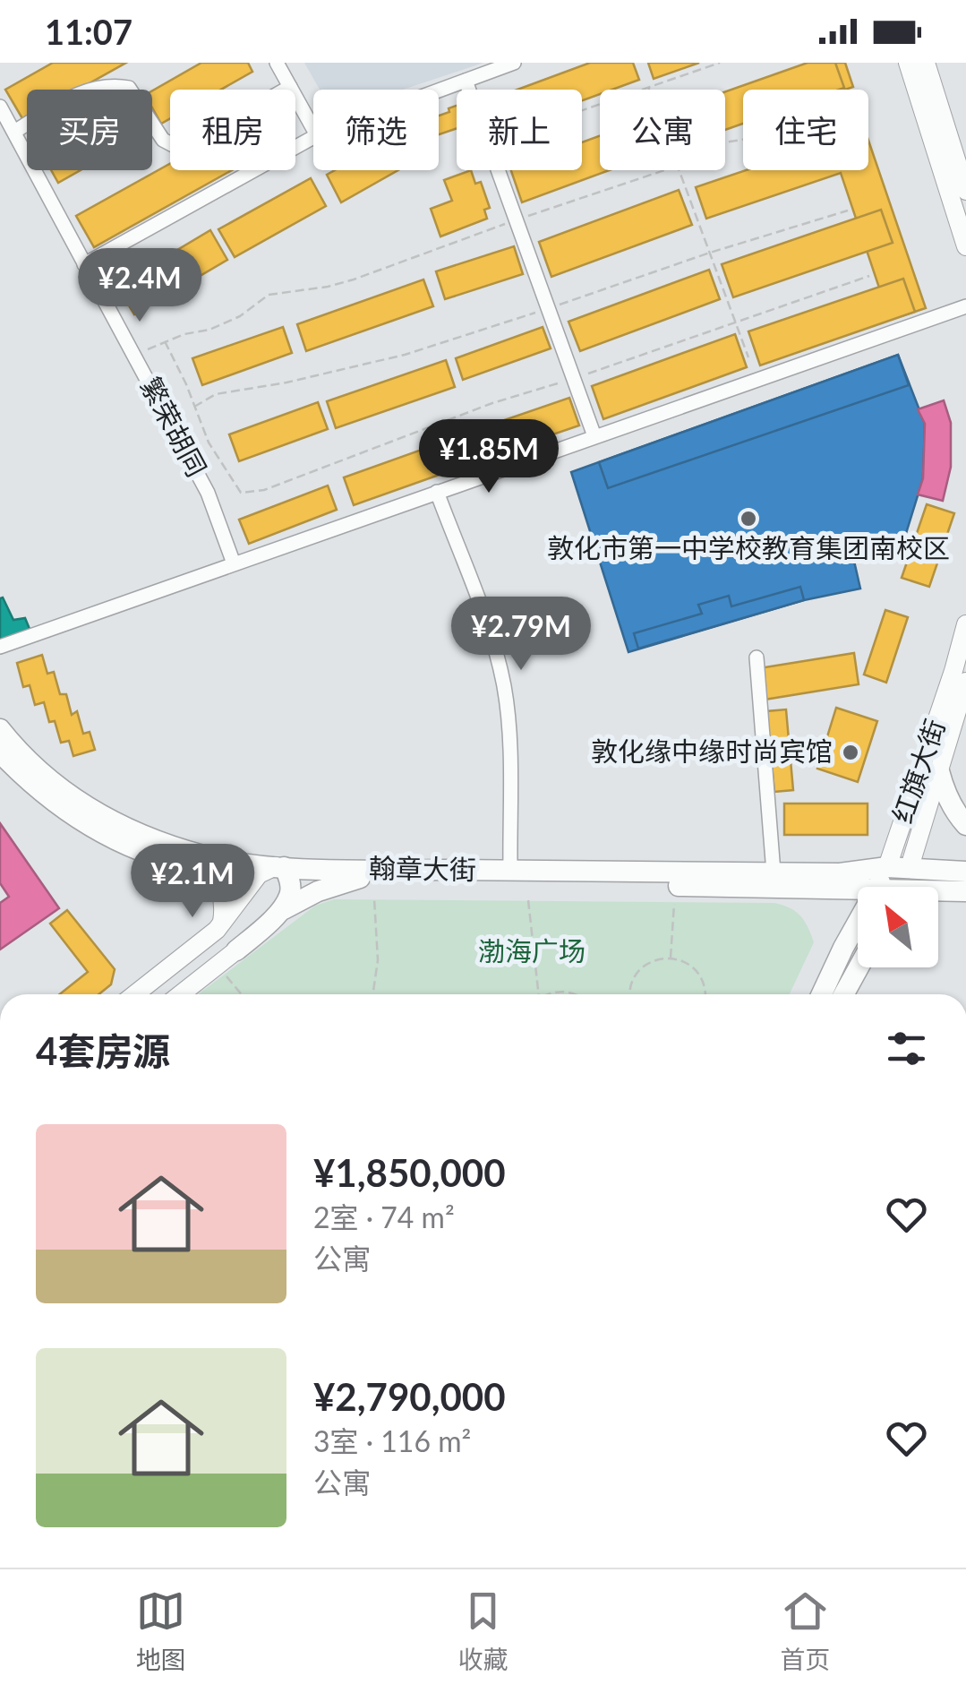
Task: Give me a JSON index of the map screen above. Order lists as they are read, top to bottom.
{
  "streets": {
    "main road": ["红旗大街", "翰章大街"],
    "street": ["繁荣胡同"]
  },
  "crossings": [
    ["红旗大街", "翰章大街"]
  ],
  "parks": ["渤海广场"],
  "places": ["敦化市第一中学校教育集团南校区", "敦化缘中缘时尚宾馆"],
  "north": "top left",
  "page": {
    "status": "11:07",
    "chip": [
      "买房",
      "租房",
      "筛选",
      "新上",
      "公寓",
      "住宅"
    ],
    "price": [
      "¥2.4M",
      "¥1.85M",
      "¥2.79M",
      "¥2.1M"
    ],
    "heading": "4套房源",
    "list": [
      {
        "name": "¥1,850,000",
        "note": "2室 · 74 m² · 公寓"
      },
      {
        "name": "¥2,790,000",
        "note": "3室 · 116 m² · 公寓"
      }
    ],
    "tabs": ["地图", "收藏", "首页"]
  }
}
